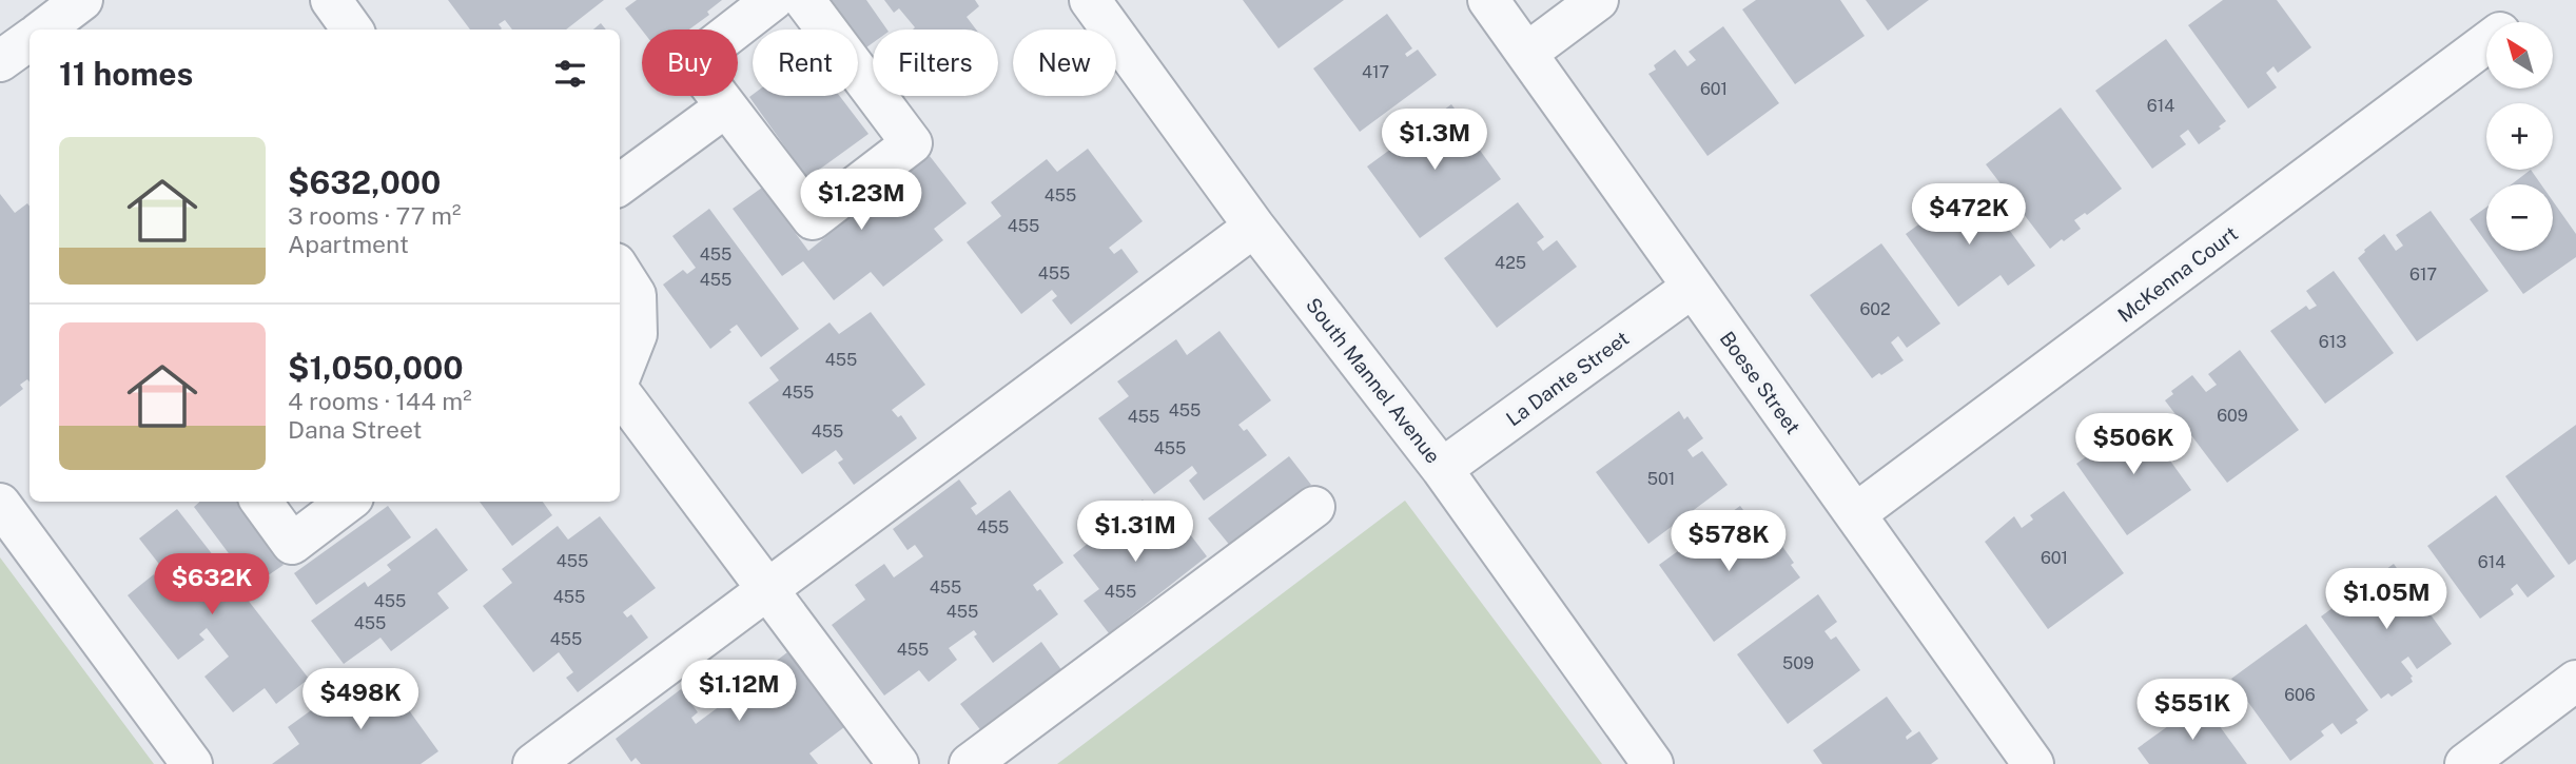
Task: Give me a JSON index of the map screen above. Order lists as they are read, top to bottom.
{
  "streets": {
    "street": [
      "McKenna Court",
      "La Dante Street",
      "South Mannel Avenue",
      "Boese Street"
    ]
  },
  "crossings": [
    ["McKenna Court", "Boese Street"],
    ["La Dante Street", "South Mannel Avenue"],
    ["La Dante Street", "Boese Street"]
  ],
  "house_numbers": [
    "417",
    "601",
    "614",
    "455",
    "455",
    "455",
    "425",
    "455",
    "617",
    "455",
    "602",
    "613",
    "455",
    "455",
    "455",
    "609",
    "455",
    "455",
    "455",
    "501",
    "455",
    "601",
    "455",
    "614",
    "455",
    "455",
    "455",
    "455",
    "455",
    "455",
    "455",
    "455",
    "509",
    "606"
  ],
  "north": "top left",
  "page": {
    "map_buttons": ["+", "−"],
    "chip": [
      "Buy",
      "Rent",
      "Filters",
      "New"
    ],
    "heading": "11 homes",
    "price": [
      "$1.3M",
      "$1.23M",
      "$472K",
      "$506K",
      "$1.31M",
      "$578K",
      "$632K",
      "$1.05M",
      "$1.12M",
      "$498K",
      "$551K"
    ],
    "list": [
      {
        "name": "$632,000",
        "note": "3 rooms · 77 m² · Apartment"
      },
      {
        "name": "$1,050,000",
        "note": "4 rooms · 144 m² · Dana Street"
      }
    ]
  }
}
